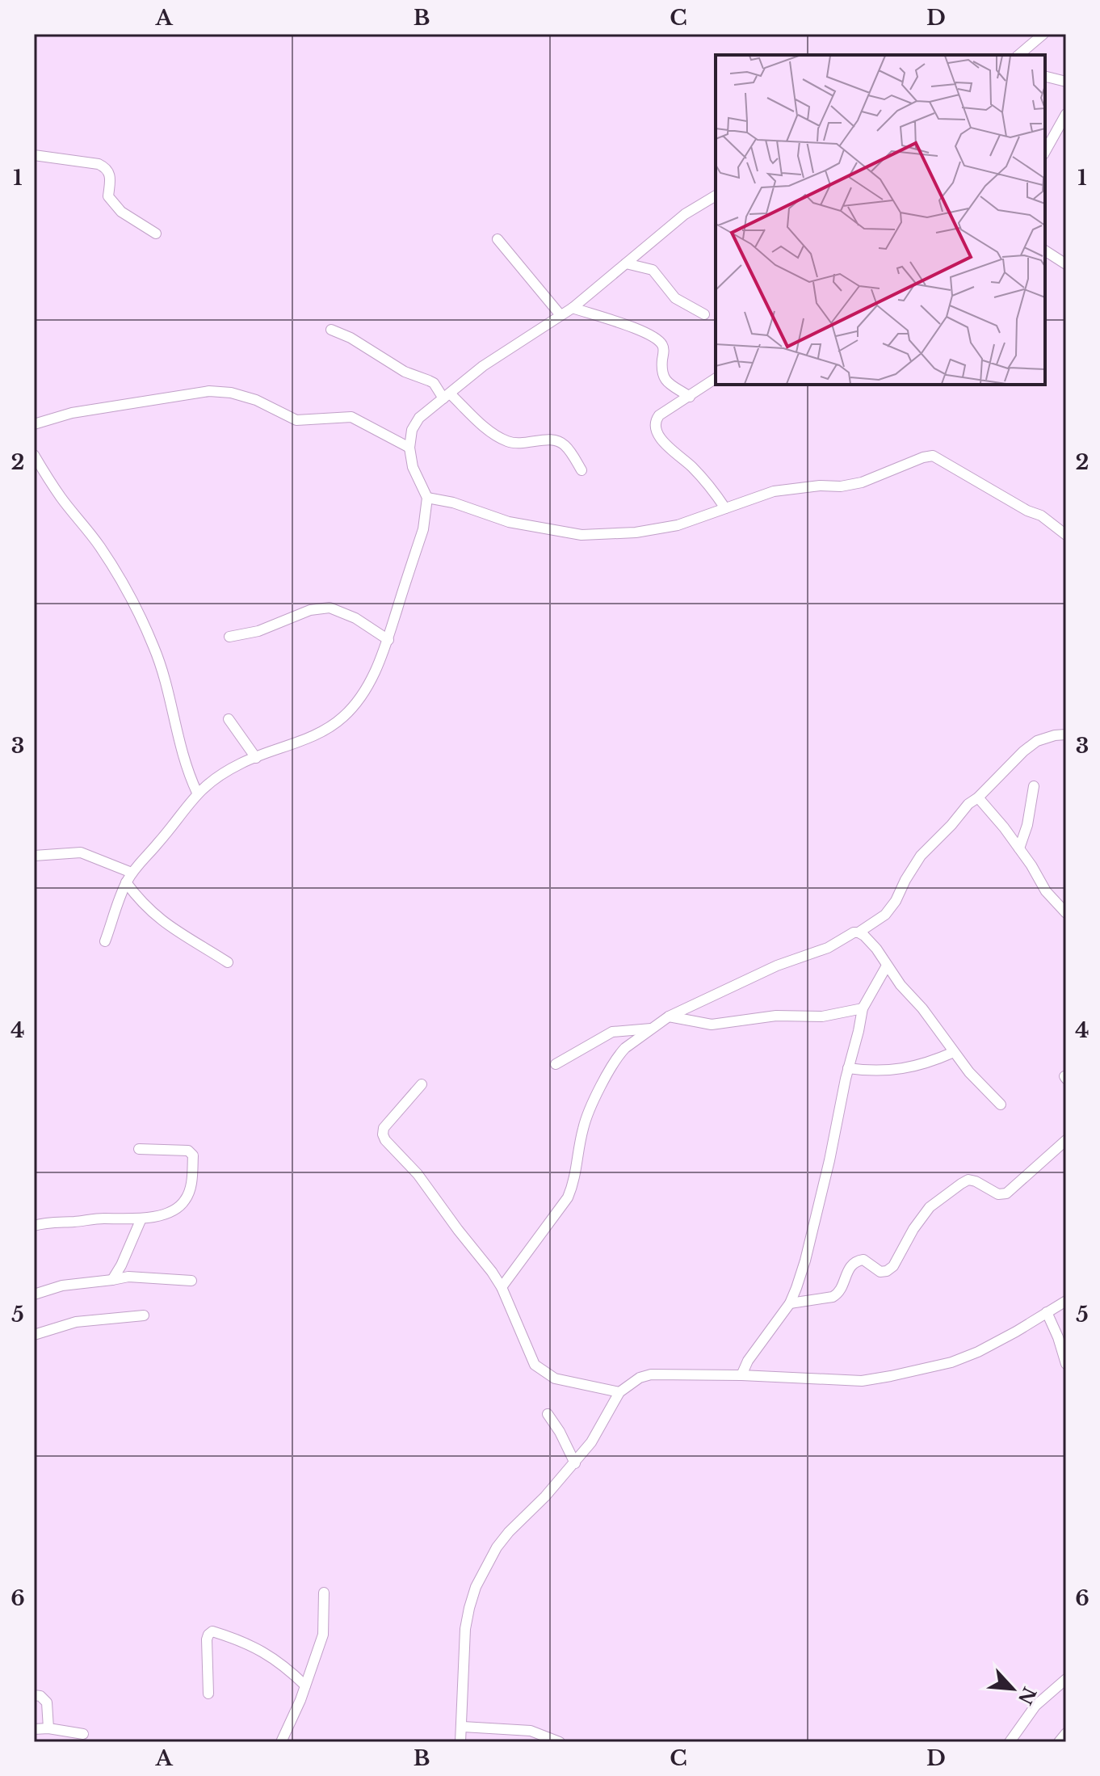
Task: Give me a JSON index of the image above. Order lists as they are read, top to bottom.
{
  "north": "bottom right",
  "grid": {
    "columns": [
      "A",
      "B",
      "C",
      "D"
    ],
    "rows": [
      "1",
      "2",
      "3",
      "4",
      "5",
      "6"
    ]
  }
}
